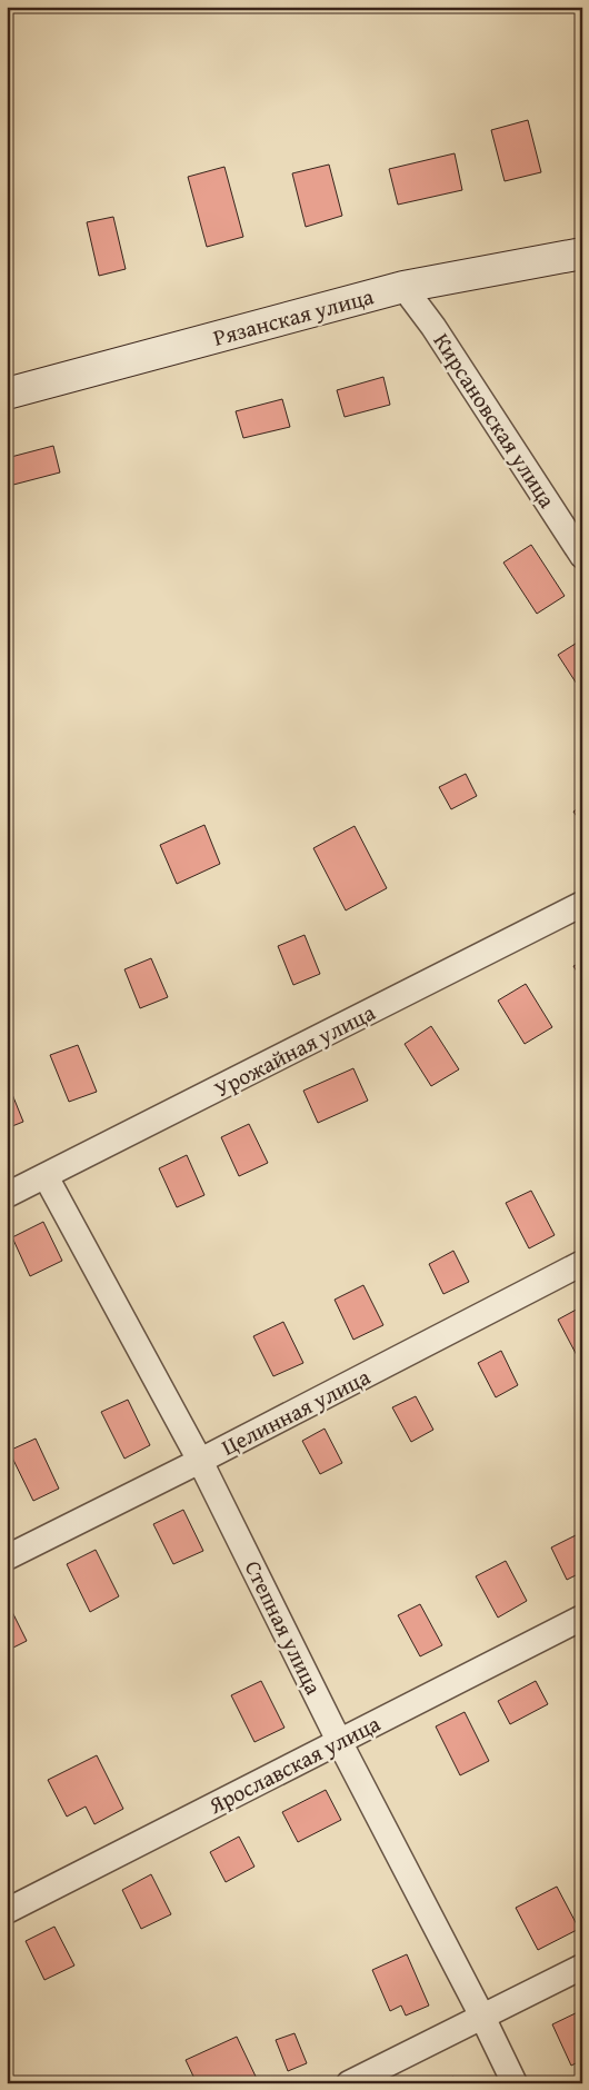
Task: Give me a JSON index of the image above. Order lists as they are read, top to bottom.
{
  "streets": {
    "main road": ["Рязанская улица"],
    "street": [
      "Кирсановская улица",
      "Урожайная улица",
      "Целинная улица",
      "Степная улица",
      "Ярославская улица"
    ]
  },
  "crossings": [
    ["Рязанская улица", "Кирсановская улица"],
    ["Урожайная улица", "Степная улица"],
    ["Целинная улица", "Степная улица"],
    ["Степная улица", "Ярославская улица"]
  ]
}
